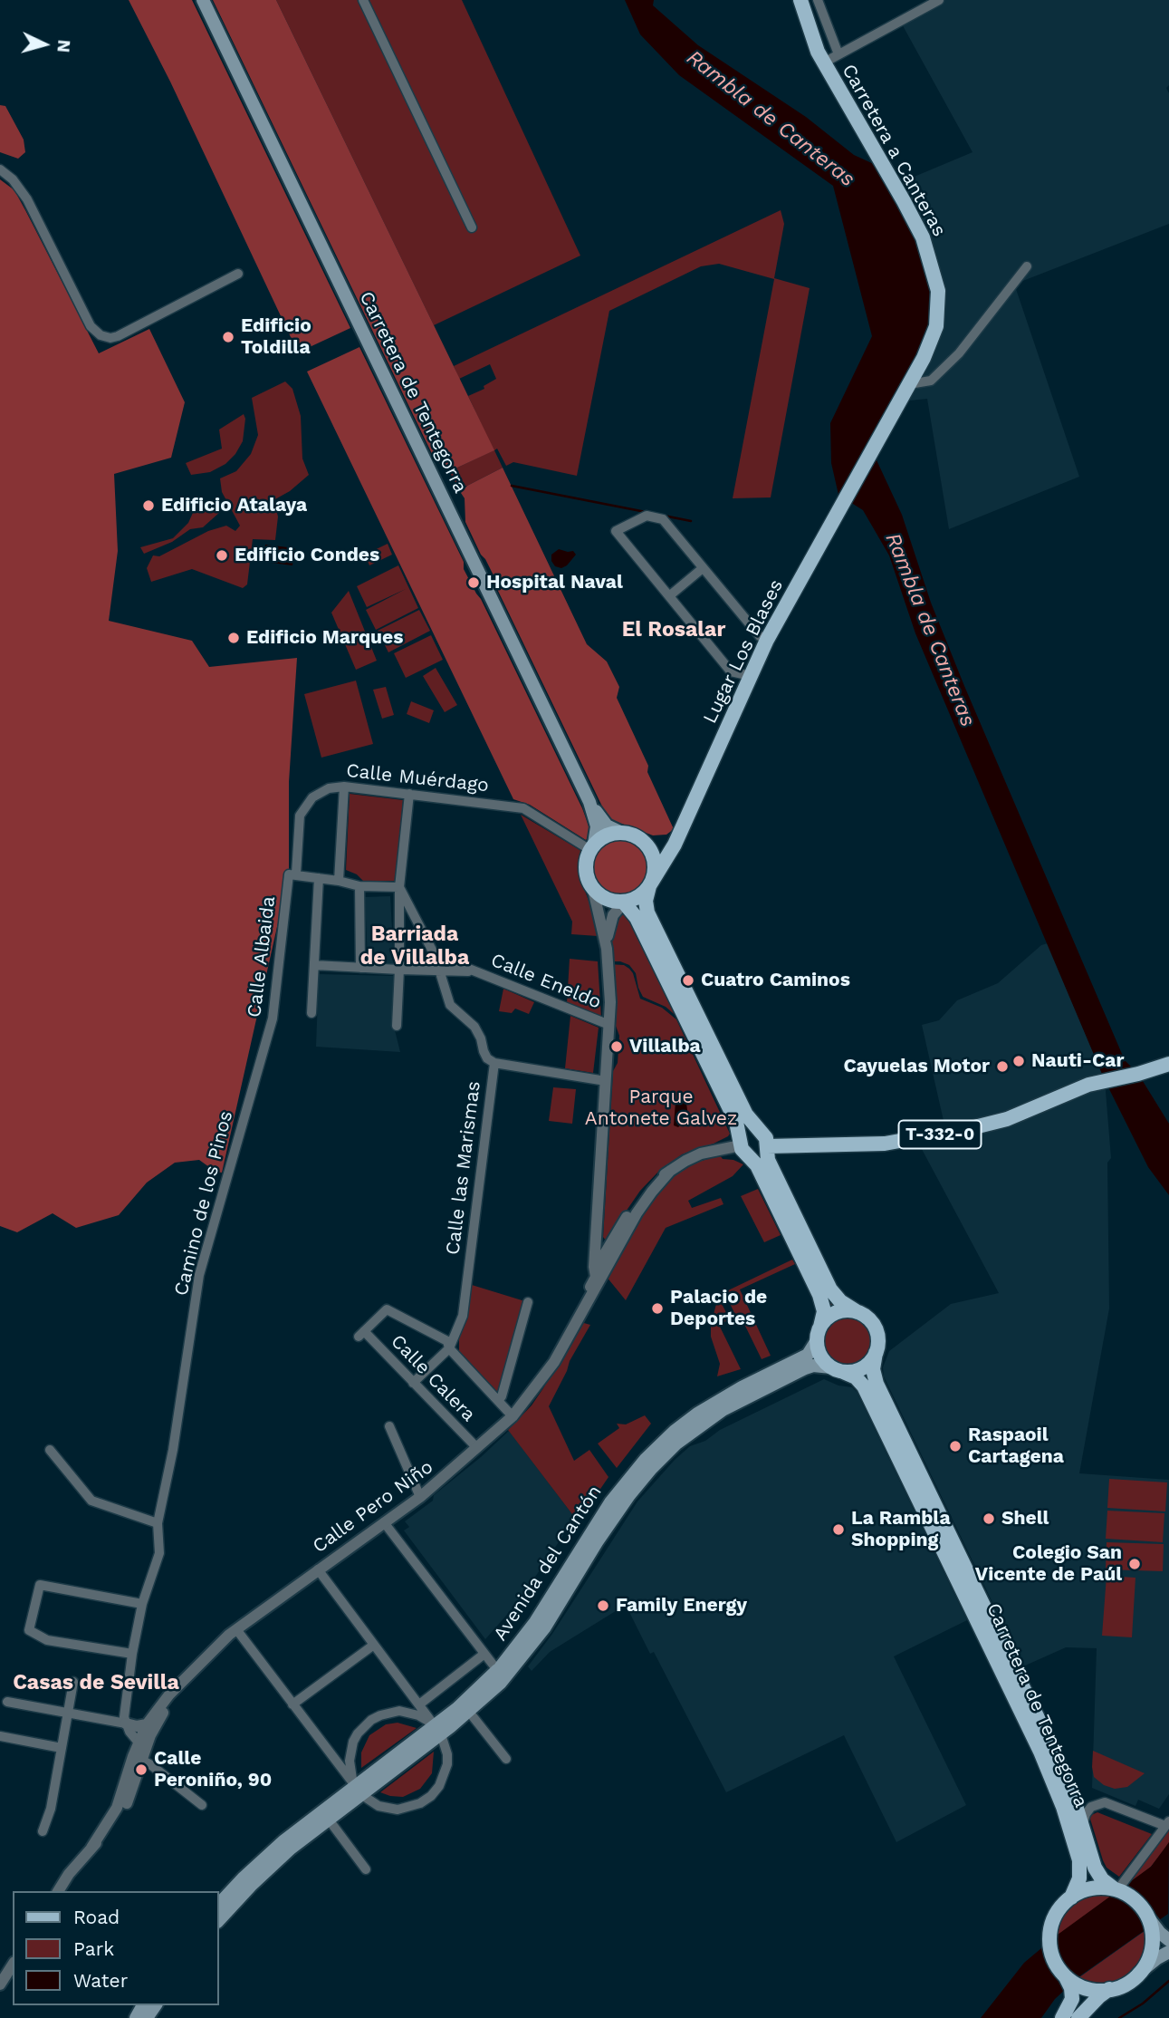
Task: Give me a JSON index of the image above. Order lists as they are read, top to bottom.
{
  "streets": {
    "main road": [
      "Carretera a Canteras",
      "Carretera de Tentegorra",
      "Lugar Los Blases",
      "T-332-0",
      "Avenida del Cantón"
    ],
    "street": [
      "Calle Muérdago",
      "Calle Albaida",
      "Calle Eneldo",
      "Calle las Marismas",
      "Camino de los Pinos",
      "Calle Calera",
      "Calle Pero Niño"
    ]
  },
  "crossings": [
    ["Carretera a Canteras", "Lugar Los Blases"],
    ["Carretera de Tentegorra", "Lugar Los Blases"],
    ["Carretera de Tentegorra", "Calle Muérdago"],
    ["Carretera de Tentegorra", "Avenida del Cantón"],
    ["Lugar Los Blases", "Calle Muérdago"],
    ["Calle Muérdago", "Calle Albaida"],
    ["Calle Albaida", "Camino de los Pinos"],
    ["Calle Eneldo", "Calle las Marismas"],
    ["T-332-0", "Calle Pero Niño"],
    ["Calle las Marismas", "Calle Calera"],
    ["Calle Calera", "Calle Pero Niño"]
  ],
  "districts": ["El Rosalar", "Barriada de Villalba", "Casas de Sevilla"],
  "water": ["Rambla de Canteras"],
  "parks": ["Parque Antonete Galvez"],
  "places": [
    "Edificio Toldilla",
    "Edificio Atalaya",
    "Edificio Condes",
    "Hospital Naval",
    "Edificio Marques",
    "Cuatro Caminos",
    "Villalba",
    "Nauti-Car",
    "Cayuelas Motor",
    "Palacio de Deportes",
    "Raspaoil Cartagena",
    "Shell",
    "La Rambla Shopping",
    "Colegio San Vicente de Paúl",
    "Family Energy",
    "Calle Peroniño, 90"
  ],
  "legend": ["Road", "Park", "Water"],
  "north": "right"
}
